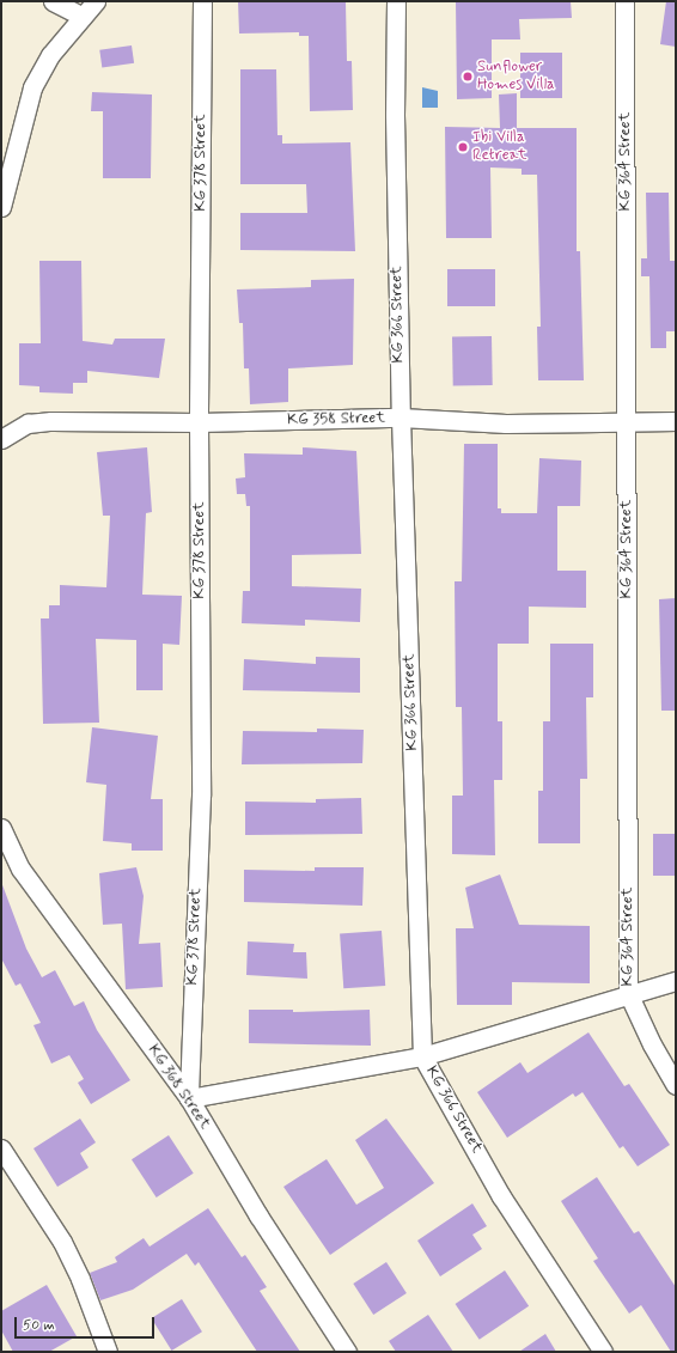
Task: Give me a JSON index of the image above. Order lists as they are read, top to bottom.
{
  "streets": {
    "street": [
      "KG 364 Street",
      "KG 378 Street",
      "KG 366 Street",
      "KG 358 Street",
      "KG 368 Street"
    ]
  },
  "crossings": [
    ["KG 364 Street", "KG 358 Street"],
    ["KG 378 Street", "KG 358 Street"],
    ["KG 378 Street", "KG 368 Street"],
    ["KG 366 Street", "KG 358 Street"]
  ],
  "places": ["Sunflower Homes Villa", "Ibi Villa Retreat"],
  "scale_bar": "50 m"
}
